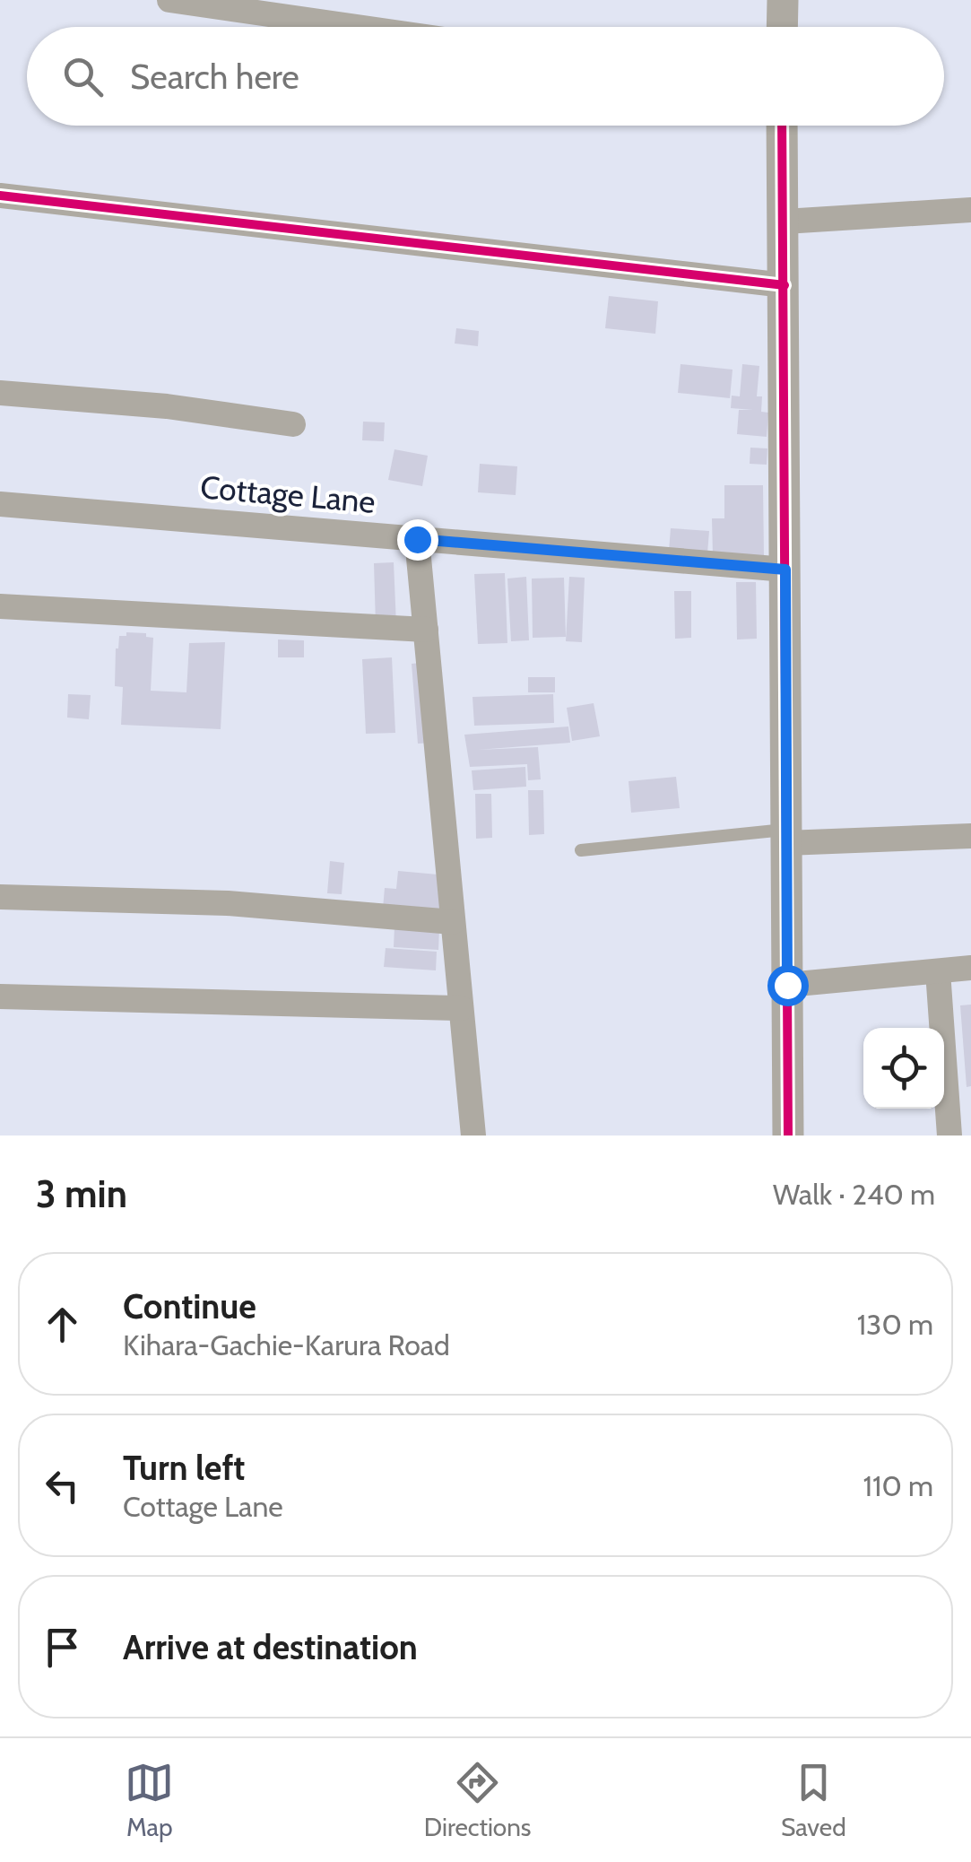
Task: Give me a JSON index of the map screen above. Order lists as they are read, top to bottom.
{
  "streets": {
    "street": ["Cottage Lane"]
  },
  "page": {
    "search": "Search here",
    "heading": ["3 min", "Walk · 240 m"],
    "list": [
      ["Continue", "Kihara-Gachie-Karura Road", "130 m"],
      ["Turn left", "Cottage Lane", "110 m"],
      "Arrive at destination"
    ],
    "nav": ["Map", "Directions", "Saved"]
  }
}
